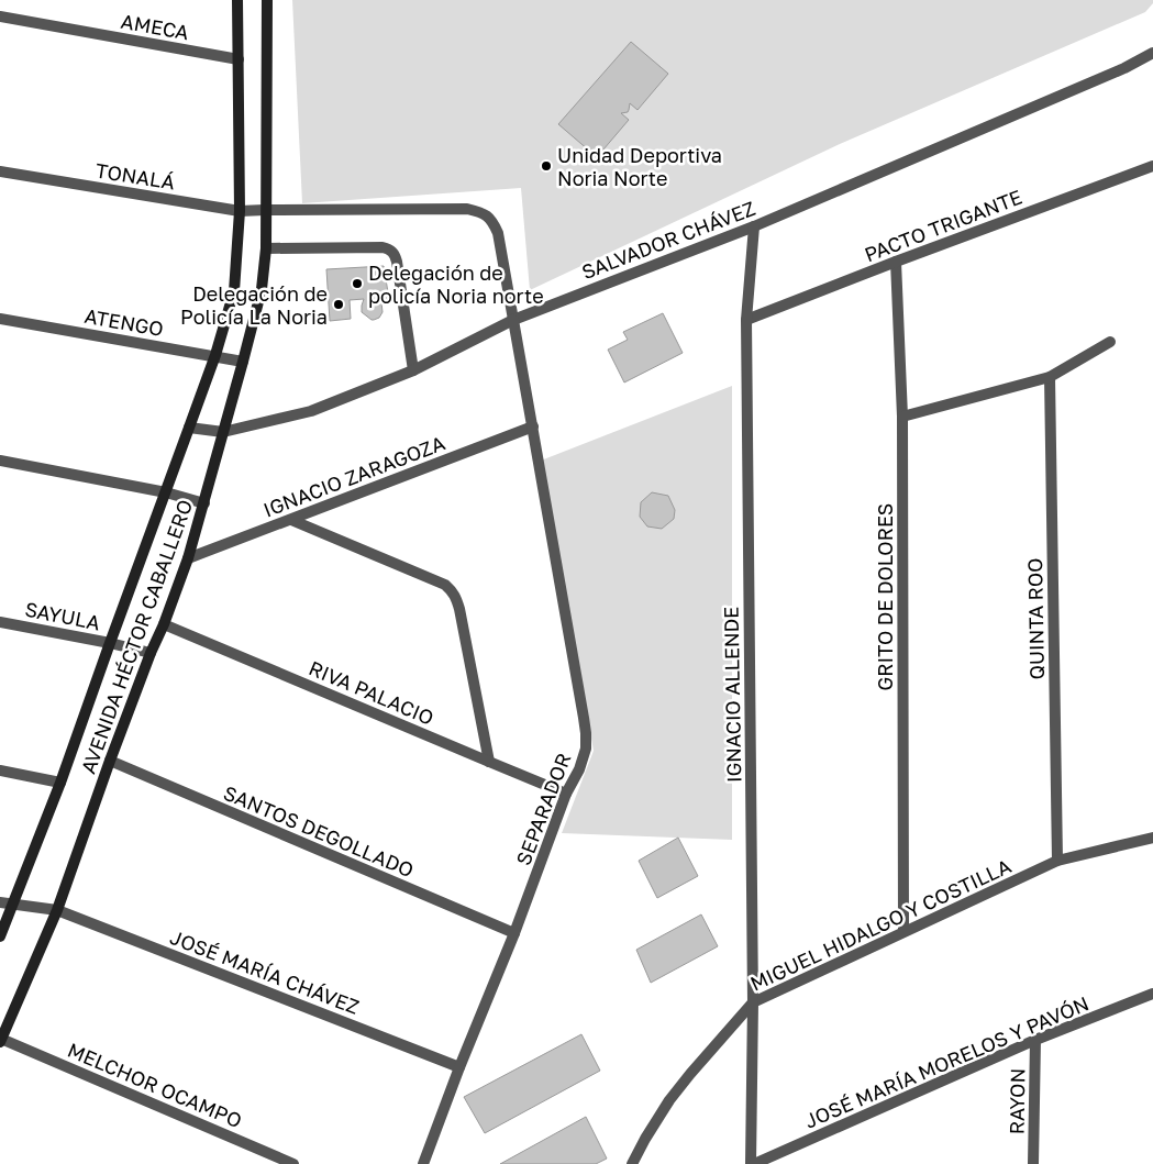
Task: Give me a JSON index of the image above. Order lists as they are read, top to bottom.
{
  "streets": {
    "main road": ["AVENIDA HÉCTOR CABALLERO"],
    "street": [
      "AMECA",
      "TONALÁ",
      "PACTO TRIGANTE",
      "SALVADOR CHÁVEZ",
      "ATENGO",
      "IGNACIO ZARAGOZA",
      "GRITO DE DOLORES",
      "SAYULA",
      "QUINTA ROO",
      "RIVA PALACIO",
      "IGNACIO ALLENDE",
      "SEPARADOR",
      "SANTOS DEGOLLADO",
      "MIGUEL HIDALGO Y COSTILLA",
      "JOSÉ MARÍA CHÁVEZ",
      "JOSÉ MARÍA MORELOS Y PAVÓN",
      "MELCHOR OCAMPO",
      "RAYON"
    ]
  },
  "crossings": [
    ["AMECA", "AVENIDA HÉCTOR CABALLERO"],
    ["TONALÁ", "SALVADOR CHÁVEZ"],
    ["TONALÁ", "AVENIDA HÉCTOR CABALLERO"],
    ["TONALÁ", "SEPARADOR"],
    ["PACTO TRIGANTE", "GRITO DE DOLORES"],
    ["PACTO TRIGANTE", "IGNACIO ALLENDE"],
    ["SALVADOR CHÁVEZ", "AVENIDA HÉCTOR CABALLERO"],
    ["SALVADOR CHÁVEZ", "IGNACIO ALLENDE"],
    ["SALVADOR CHÁVEZ", "SEPARADOR"],
    ["ATENGO", "AVENIDA HÉCTOR CABALLERO"],
    ["IGNACIO ZARAGOZA", "AVENIDA HÉCTOR CABALLERO"],
    ["IGNACIO ZARAGOZA", "SEPARADOR"],
    ["GRITO DE DOLORES", "MIGUEL HIDALGO Y COSTILLA"],
    ["SAYULA", "AVENIDA HÉCTOR CABALLERO"],
    ["QUINTA ROO", "MIGUEL HIDALGO Y COSTILLA"],
    ["AVENIDA HÉCTOR CABALLERO", "RIVA PALACIO"],
    ["AVENIDA HÉCTOR CABALLERO", "SANTOS DEGOLLADO"],
    ["AVENIDA HÉCTOR CABALLERO", "JOSÉ MARÍA CHÁVEZ"],
    ["AVENIDA HÉCTOR CABALLERO", "MELCHOR OCAMPO"],
    ["RIVA PALACIO", "SEPARADOR"],
    ["IGNACIO ALLENDE", "MIGUEL HIDALGO Y COSTILLA"],
    ["IGNACIO ALLENDE", "JOSÉ MARÍA MORELOS Y PAVÓN"],
    ["SEPARADOR", "SANTOS DEGOLLADO"],
    ["SEPARADOR", "JOSÉ MARÍA CHÁVEZ"],
    ["JOSÉ MARÍA MORELOS Y PAVÓN", "RAYON"]
  ],
  "places": ["Unidad Deportiva Noria Norte", "Delegación de policía Noria norte", "Delegación de Policía La Noria"]
}
